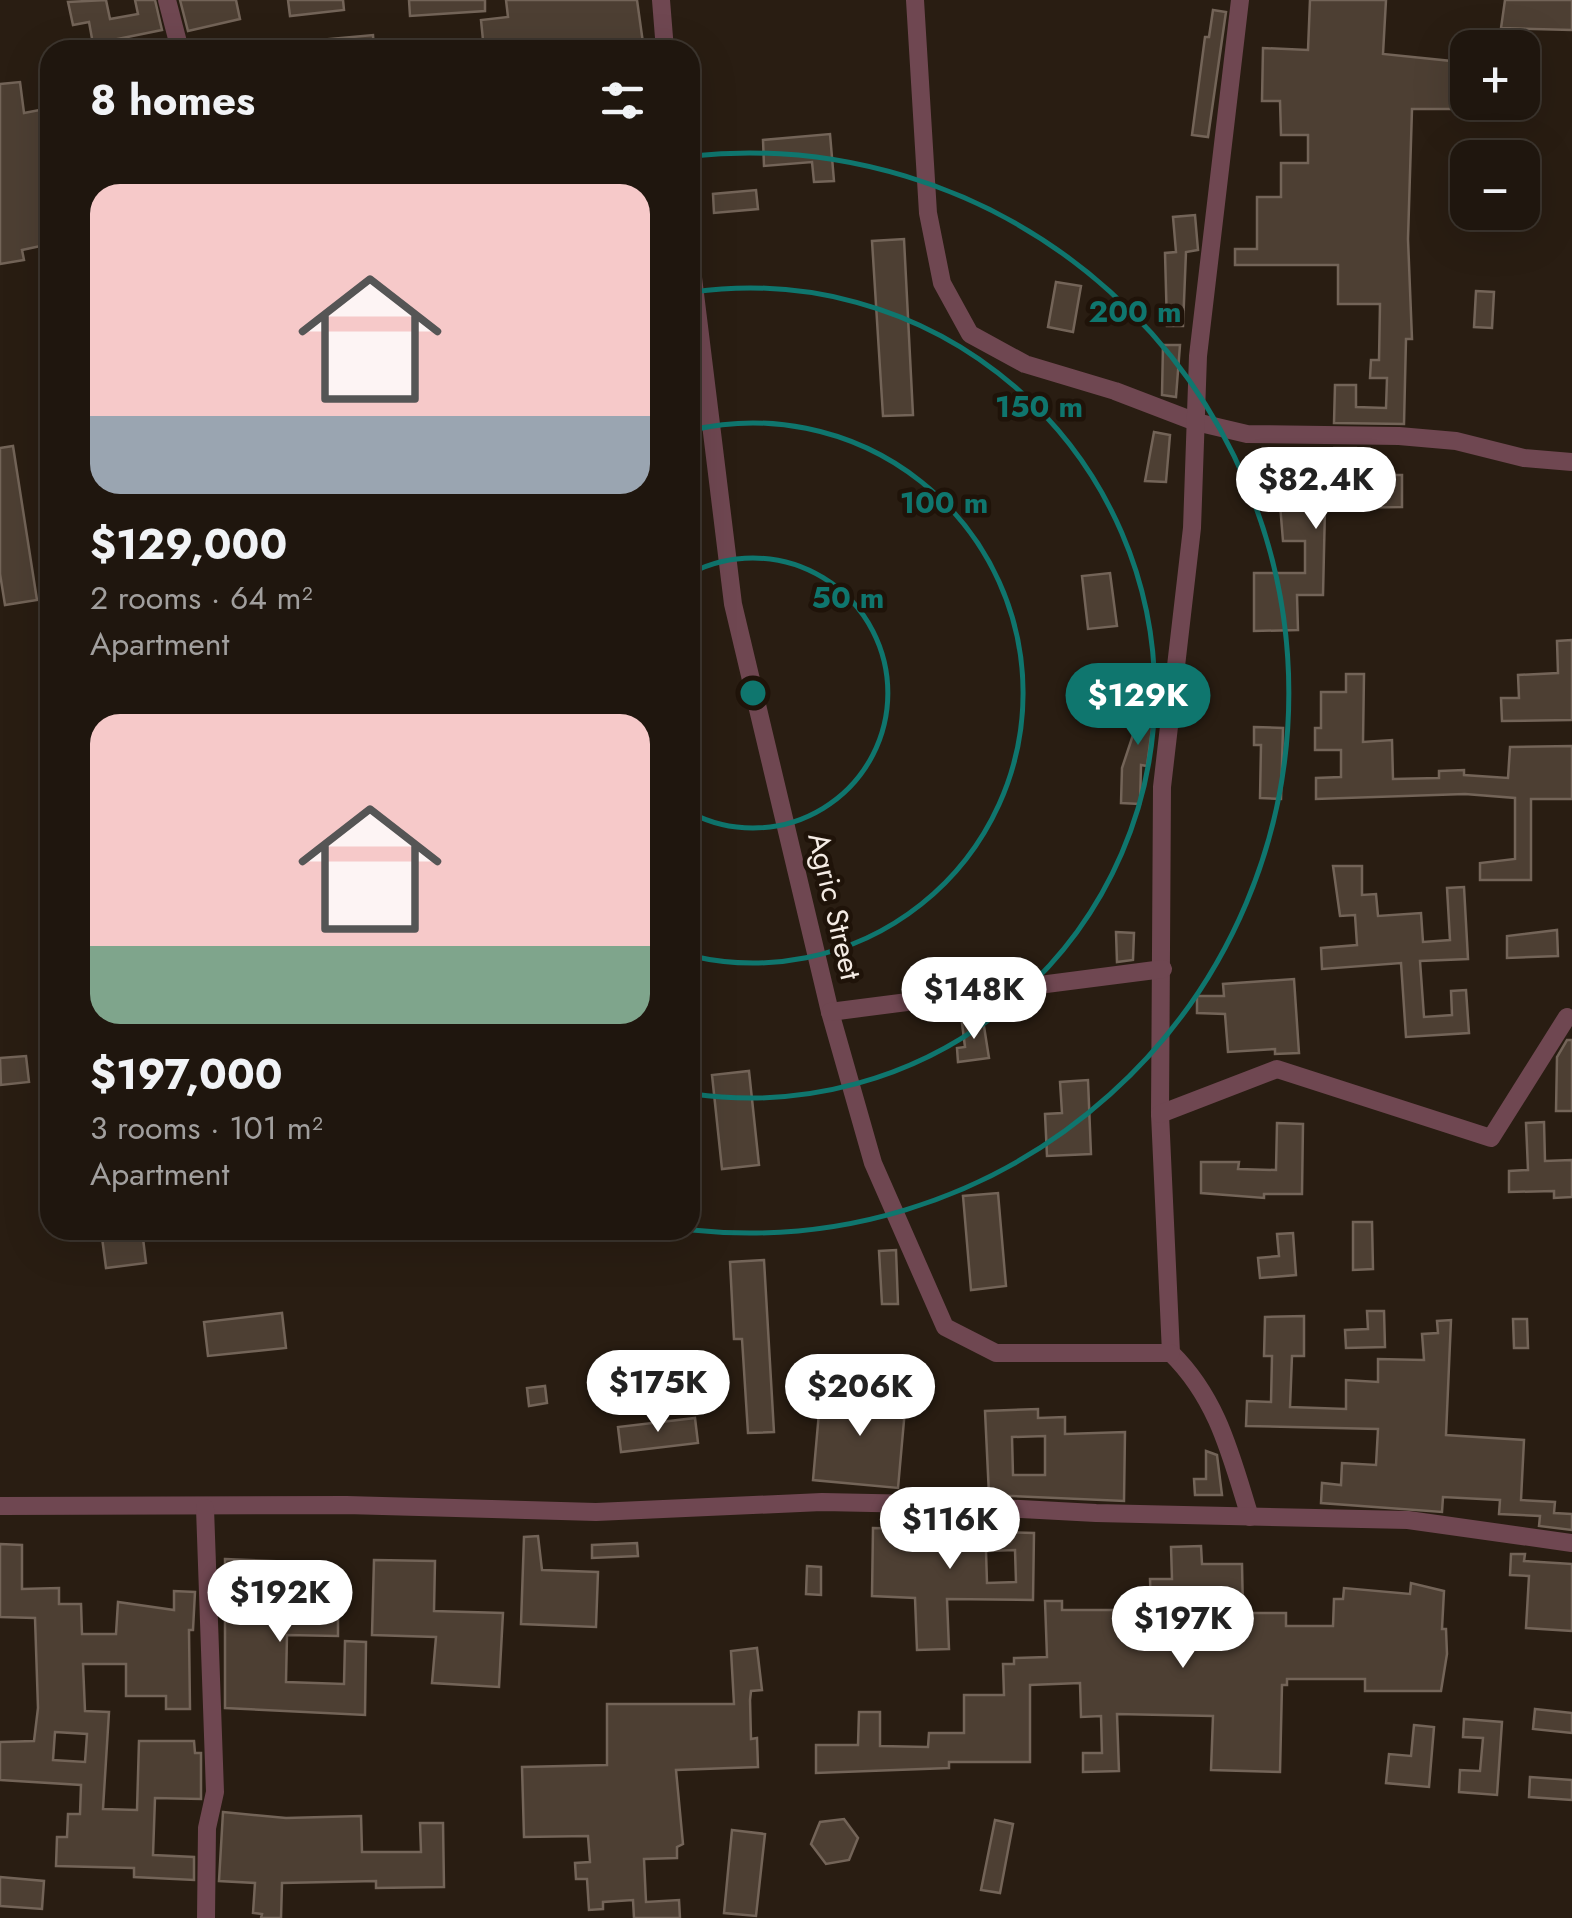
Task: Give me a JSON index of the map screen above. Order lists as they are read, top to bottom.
{
  "streets": {
    "street": ["Agric Street"]
  },
  "page": {
    "map_buttons": ["+", "−"],
    "heading": "8 homes",
    "list": [
      {
        "name": "$129,000",
        "note": "2 rooms · 64 m² · Apartment"
      },
      {
        "name": "$197,000",
        "note": "3 rooms · 101 m² · Apartment"
      }
    ],
    "price": [
      "$82.4K",
      "$129K",
      "$148K",
      "$175K",
      "$206K",
      "$116K",
      "$192K",
      "$197K"
    ]
  },
  "rings": [
    "200 m",
    "150 m",
    "100 m",
    "50 m"
  ]
}
